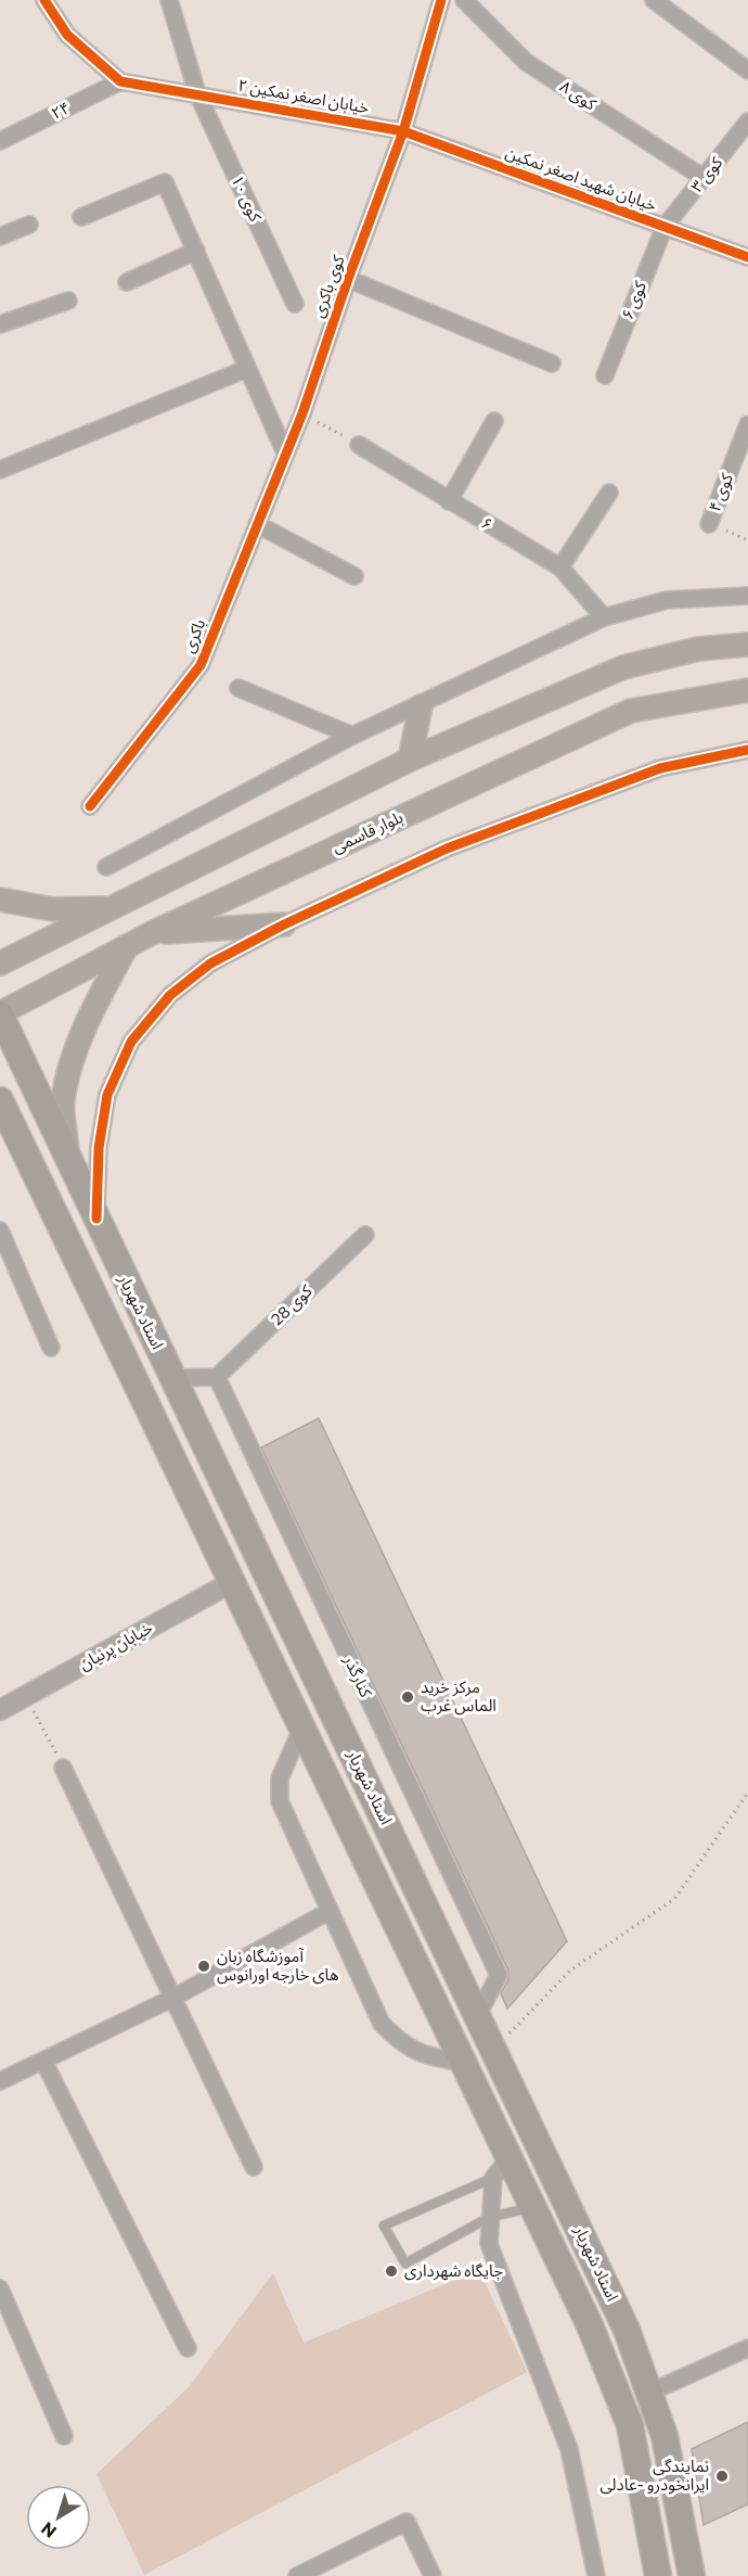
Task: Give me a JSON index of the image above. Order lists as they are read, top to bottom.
{
  "streets": {
    "main road": ["بلوار قاسمی", "استاد شهریار"],
    "street": [
      "کوی ۸",
      "خیابان اصغر نمکین ۲",
      "۲۴",
      "کوی ۳",
      "خیابان شهید اصغر نمکین",
      "کوی ۱۰",
      "کوی باکری",
      "کوی ۶",
      "کوی ۴",
      "۶",
      "باکری",
      "کوی 28",
      "خیابان پرنیان",
      "کنارگذر"
    ]
  },
  "crossings": [
    ["کوی ۸", "کوی ۳"],
    ["خیابان اصغر نمکین ۲", "۲۴"],
    ["خیابان اصغر نمکین ۲", "خیابان شهید اصغر نمکین"],
    ["خیابان اصغر نمکین ۲", "کوی ۱۰"],
    ["خیابان اصغر نمکین ۲", "کوی باکری"],
    ["کوی ۳", "خیابان شهید اصغر نمکین"],
    ["کوی ۳", "کوی ۶"],
    ["خیابان شهید اصغر نمکین", "کوی باکری"],
    ["خیابان شهید اصغر نمکین", "کوی ۶"],
    ["کوی باکری", "باکری"],
    ["بلوار قاسمی", "استاد شهریار"],
    ["کوی 28", "کنارگذر"],
    ["استاد شهریار", "خیابان پرنیان"],
    ["استاد شهریار", "کنارگذر"]
  ],
  "places": [
    "مرکز خرید الماس غرب",
    "آموزشگاه زبان های خارجه اورانوس",
    "جایگاه شهرداری",
    "نمایندگی ایرانخودرو -عادلی"
  ],
  "north": "bottom left"
}
